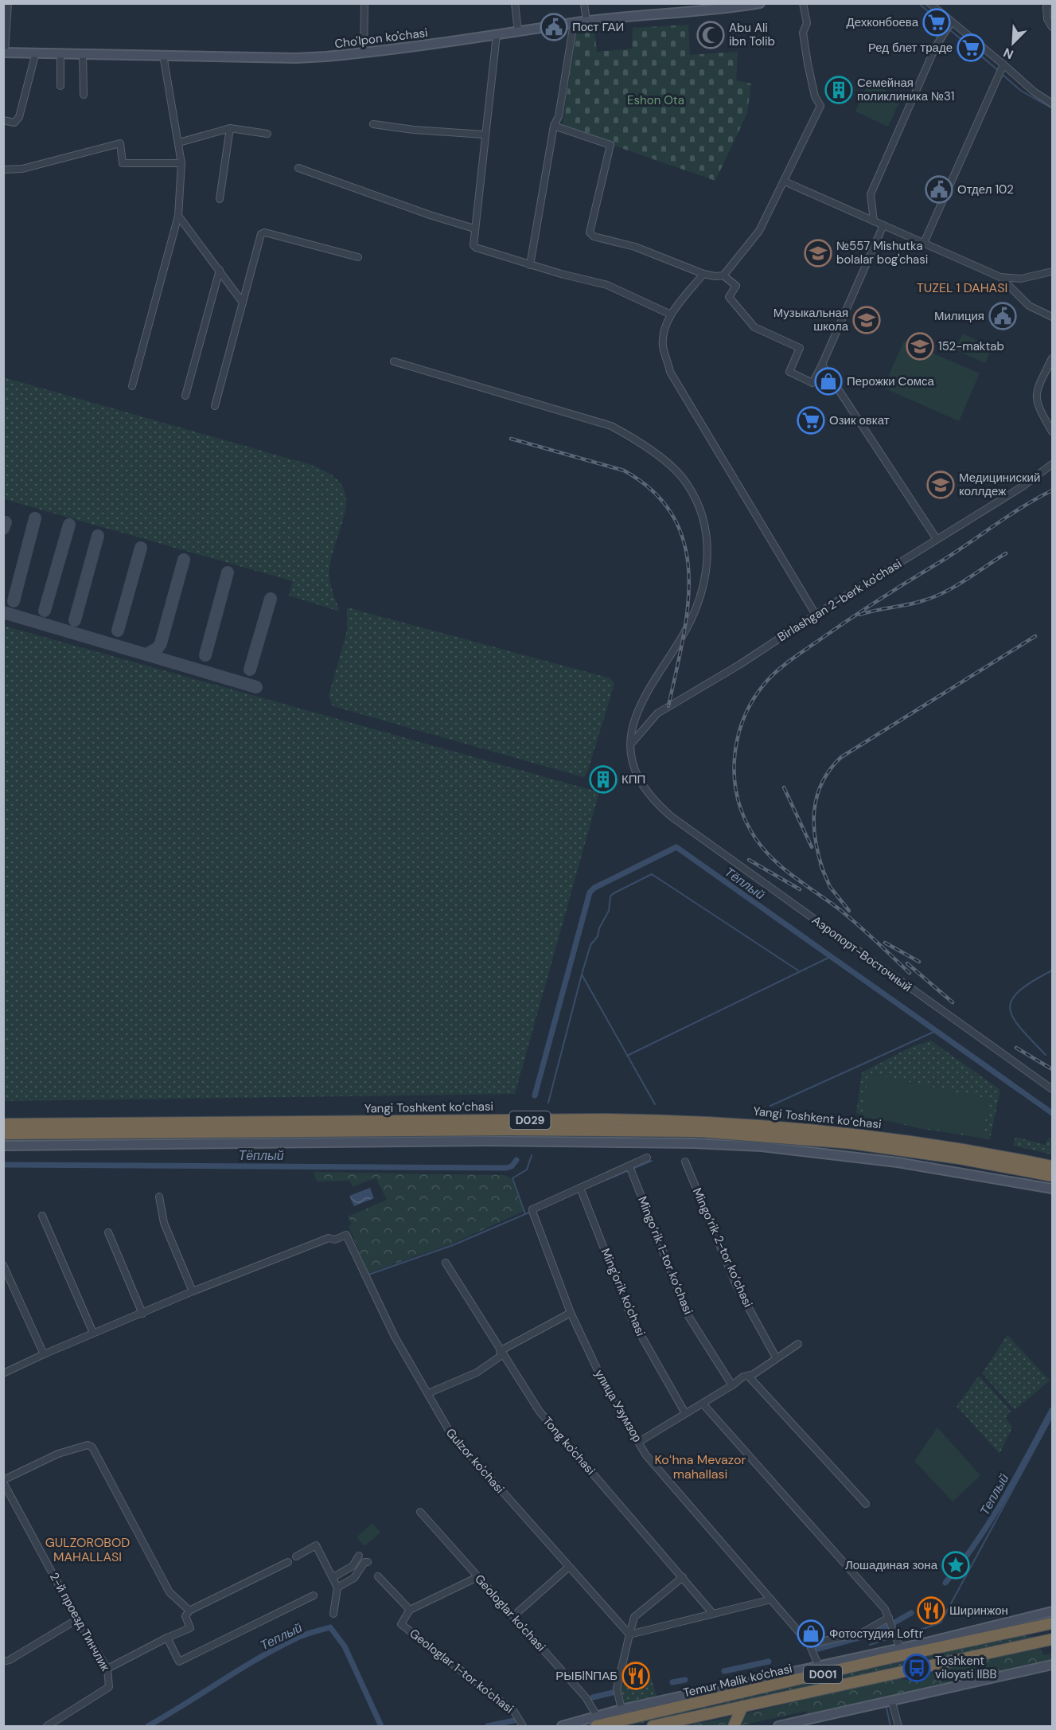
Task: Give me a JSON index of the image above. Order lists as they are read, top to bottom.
{
  "streets": {
    "highway": [
      "Yangi Toshkent ko‘chasi",
      "D029",
      "D001",
      "Temur Malik ko'chasi"
    ],
    "main road": ["Cho'lpon ko'chasi"],
    "street": [
      "Birlashgan 2-berk ko'chasi",
      "Аэропорт-Восточный",
      "Mingo‘rik 2-tor ko‘chasi",
      "Mingo‘rik 1-tor ko‘chasi",
      "Ming'orik ko'chasi",
      "улица Узумзор",
      "Tong ko'chasi",
      "Gulzor ko'chasi",
      "Geologlar ko'chasi",
      "2-й проезд Тинчлик",
      "Geologlar 1-tor ko'chasi"
    ]
  },
  "crossings": [
    ["Birlashgan 2-berk ko'chasi", "Аэропорт-Восточный"],
    ["Ming'orik ko'chasi", "улица Узумзор"],
    ["Geologlar ko'chasi", "Geologlar 1-tor ko'chasi"],
    ["Geologlar ko'chasi", "Temur Malik ko'chasi"]
  ],
  "districts": ["TUZEL 1 DAHASI", "Koʻhna Mevazor mahallasi", "GULZOROBOD MAHALLASI"],
  "water": ["Тёплый", "Теплый"],
  "parks": ["Eshon Ota"],
  "places": {
    "supermarket": ["Дехконбоева", "Ред блет траде", "Озик овкат"],
    "public building": ["Пост ГАИ", "Отдел 102", "Милиция"],
    "mosque": ["Abu Ali ibn Tolib"],
    "building": ["Семейная поликлиника №31", "КПП"],
    "school or university": [
      "№557 Mishutka bolalar bog'chasi",
      "Музыкальная школа",
      "152-maktab",
      "Медициниский коллдеж"
    ],
    "shop": ["Перожки Сомса", "Фотостудия Loftr"],
    "place": ["Лошадиная зона"],
    "restaurant": ["Ширинжон", "РЫБINПАБ"],
    "bus stop": ["Toshkent viloyati IIBB"]
  },
  "north": "bottom left"
}
